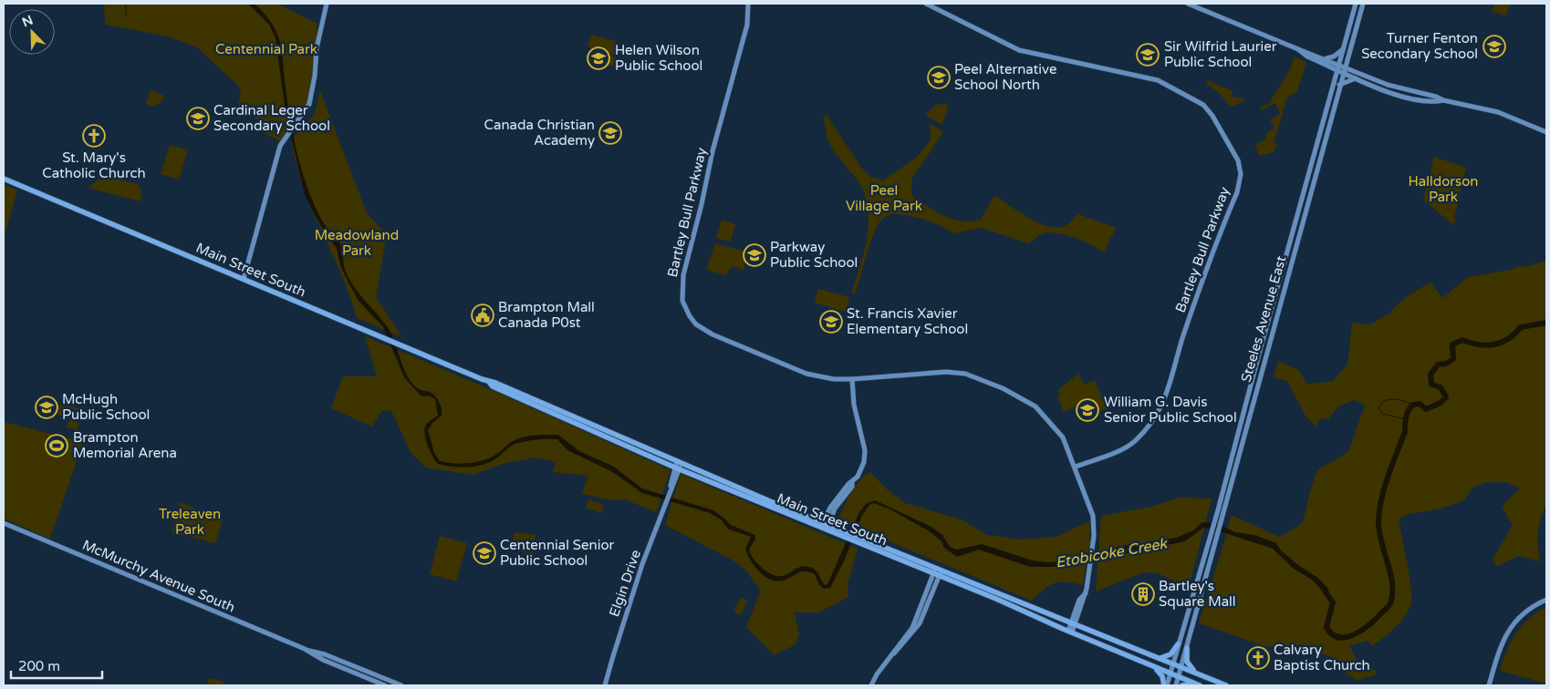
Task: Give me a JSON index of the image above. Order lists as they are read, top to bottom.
{
  "streets": {
    "main road": ["Main Street South"],
    "street": [
      "Bartley Bull Parkway",
      "Steeles Avenue East",
      "McMurchy Avenue South",
      "Elgin Drive"
    ]
  },
  "crossings": [
    ["Bartley Bull Parkway", "Main Street South"],
    ["Main Street South", "Steeles Avenue East"],
    ["Main Street South", "Elgin Drive"]
  ],
  "water": ["Etobicoke Creek"],
  "parks": [
    "Centennial Park",
    "Halldorson Park",
    "Peel Village Park",
    "Meadowland Park",
    "Treleaven Park"
  ],
  "places": {
    "school or university": [
      "Turner Fenton Secondary School",
      "Sir Wilfrid Laurier Public School",
      "Helen Wilson Public School",
      "Peel Alternative School North",
      "Cardinal Leger Secondary School",
      "Canada Christian Academy",
      "Parkway Public School",
      "St. Francis Xavier Elementary School",
      "McHugh Public School",
      "William G. Davis Senior Public School",
      "Centennial Senior Public School"
    ],
    "church": ["St. Mary's Catholic Church", "Calvary Baptist Church"],
    "public building": ["Brampton Mall Canada P0st"],
    "sports": ["Brampton Memorial Arena"],
    "building": ["Bartley's Square Mall"]
  },
  "scale_bar": "200 m",
  "north": "top left"
}
